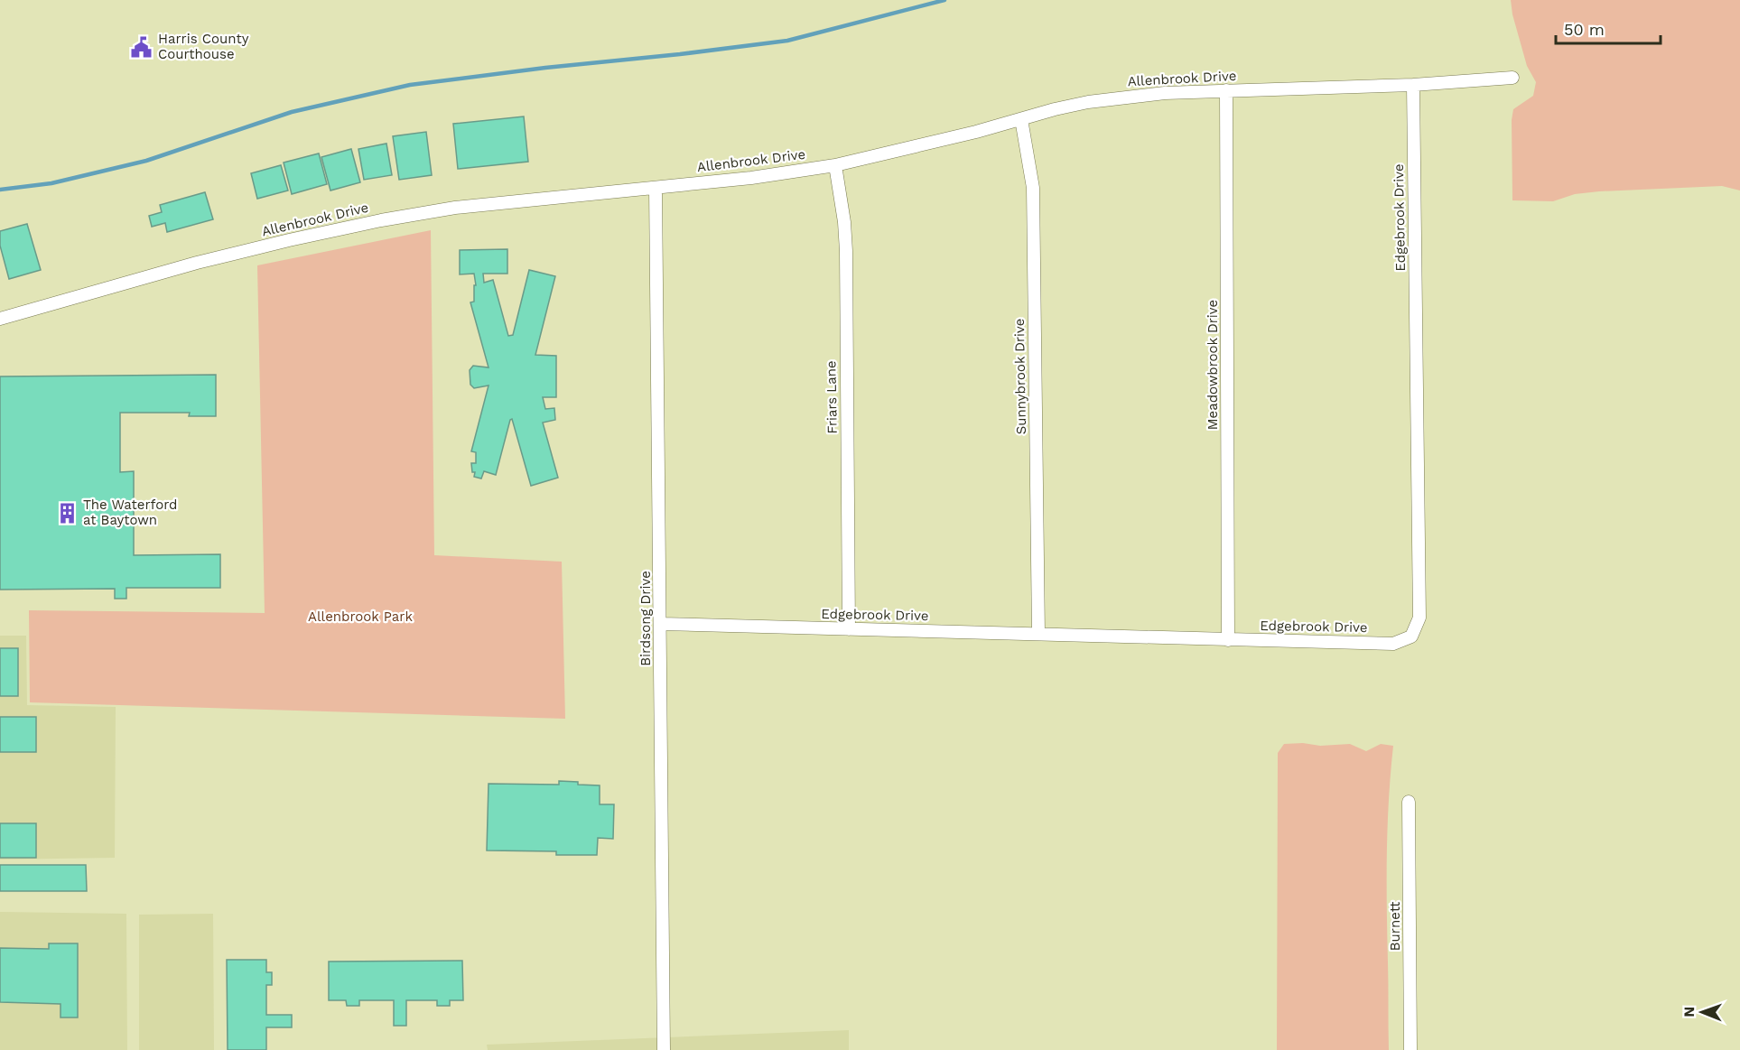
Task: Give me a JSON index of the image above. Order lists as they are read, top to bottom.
{
  "streets": {
    "street": [
      "Allenbrook Drive",
      "Edgebrook Drive",
      "Meadowbrook Drive",
      "Sunnybrook Drive",
      "Friars Lane",
      "Birdsong Drive",
      "Burnett"
    ]
  },
  "crossings": [
    ["Allenbrook Drive", "Edgebrook Drive"],
    ["Allenbrook Drive", "Meadowbrook Drive"],
    ["Allenbrook Drive", "Sunnybrook Drive"],
    ["Allenbrook Drive", "Friars Lane"],
    ["Allenbrook Drive", "Birdsong Drive"],
    ["Edgebrook Drive", "Meadowbrook Drive"],
    ["Edgebrook Drive", "Sunnybrook Drive"],
    ["Edgebrook Drive", "Friars Lane"],
    ["Edgebrook Drive", "Birdsong Drive"]
  ],
  "parks": ["Allenbrook Park"],
  "places": {
    "public building": ["Harris County Courthouse"],
    "building": ["The Waterford at Baytown"]
  },
  "scale_bar": "50 m",
  "north": "left"
}
